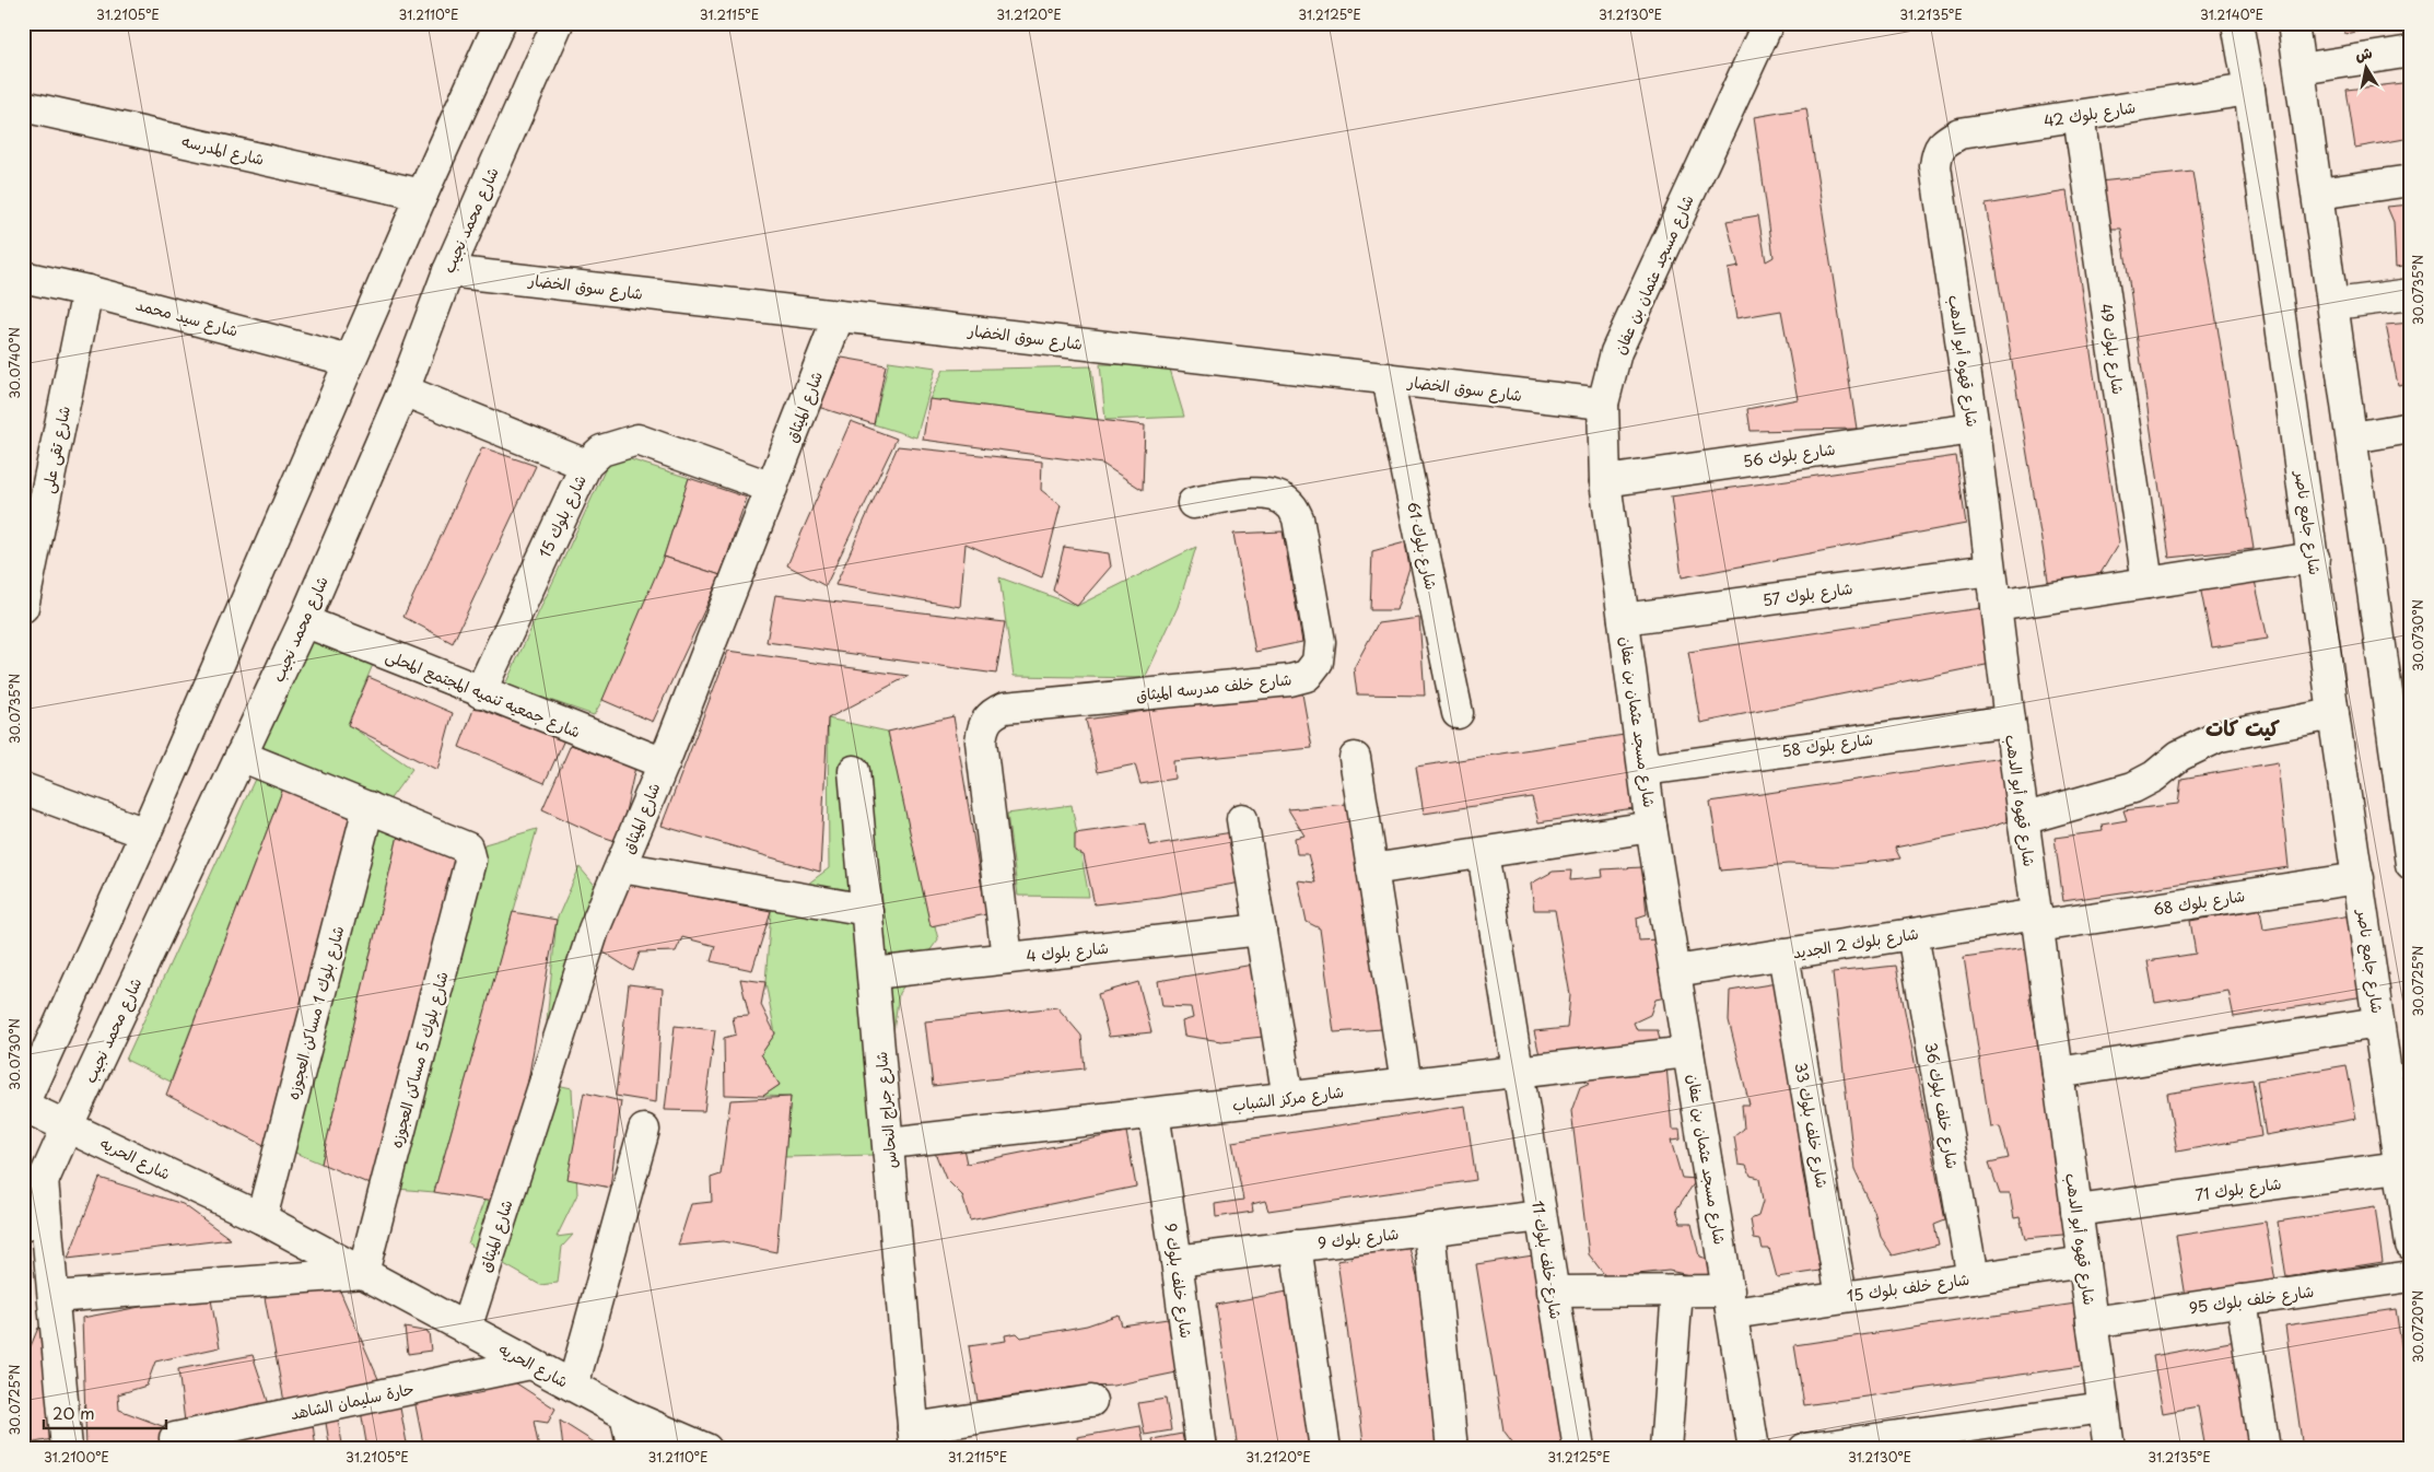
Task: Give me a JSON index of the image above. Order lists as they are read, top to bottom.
{
  "streets": {
    "street": [
      "شارع بلوك 42",
      "شارع المدرسه",
      "شارع محمد نجيب",
      "شارع مسجد عثمان بن عفان",
      "شارع سوق الخضار",
      "شارع سيد محمد",
      "شارع بلوك 49",
      "شارع قهوه أبو الدهب",
      "شارع الميثاق",
      "شارع تقى على",
      "شارع بلوك 56",
      "شارع بلوك 15",
      "شارع جامع ناصر",
      "شارع بلوك 61",
      "شارع بلوك 57",
      "شارع خلف مدرسه الميثاق",
      "شارع جمعيه تنميه المجتمع المحلى",
      "شارع بلوك 58",
      "شارع بلوك 68",
      "شارع بلوك 2 الجديد",
      "شارع بلوك 4",
      "شارع بلوك 1 مساكن العجوزه",
      "شارع بلوك 5 مساكن العجوزه",
      "شارع مركز الشباب",
      "شارع خلف بلوك 36",
      "شارع جراج النحاس",
      "شارع خلف بلوك 33",
      "شارع الحريه",
      "شارع بلوك 71",
      "شارع بلوك 9",
      "شارع خلف بلوك 11",
      "شارع خلف بلوك 9",
      "شارع خلف بلوك 15",
      "شارع خلف بلوك 95",
      "حارة سليمان الشاهد"
    ]
  },
  "crossings": [
    ["شارع بلوك 42", "شارع بلوك 49"],
    ["شارع بلوك 42", "شارع قهوه أبو الدهب"],
    ["شارع بلوك 42", "شارع جامع ناصر"],
    ["شارع محمد نجيب", "شارع سوق الخضار"],
    ["شارع محمد نجيب", "شارع جمعيه تنميه المجتمع المحلى"],
    ["شارع محمد نجيب", "شارع الحريه"],
    ["شارع مسجد عثمان بن عفان", "شارع سوق الخضار"],
    ["شارع مسجد عثمان بن عفان", "شارع بلوك 56"],
    ["شارع مسجد عثمان بن عفان", "شارع بلوك 57"],
    ["شارع مسجد عثمان بن عفان", "شارع بلوك 58"],
    ["شارع مسجد عثمان بن عفان", "شارع بلوك 2 الجديد"],
    ["شارع مسجد عثمان بن عفان", "شارع مركز الشباب"],
    ["شارع مسجد عثمان بن عفان", "شارع خلف بلوك 15"],
    ["شارع سوق الخضار", "شارع الميثاق"],
    ["شارع سوق الخضار", "شارع بلوك 61"],
    ["شارع سيد محمد", "شارع تقى على"],
    ["شارع قهوه أبو الدهب", "شارع بلوك 56"],
    ["شارع قهوه أبو الدهب", "شارع جامع ناصر"],
    ["شارع قهوه أبو الدهب", "شارع بلوك 57"],
    ["شارع قهوه أبو الدهب", "شارع بلوك 58"],
    ["شارع قهوه أبو الدهب", "شارع بلوك 68"],
    ["شارع قهوه أبو الدهب", "شارع بلوك 2 الجديد"],
    ["شارع قهوه أبو الدهب", "شارع بلوك 71"],
    ["شارع قهوه أبو الدهب", "شارع خلف بلوك 15"],
    ["شارع قهوه أبو الدهب", "شارع خلف بلوك 95"],
    ["شارع الميثاق", "شارع بلوك 15"],
    ["شارع الميثاق", "شارع جمعيه تنميه المجتمع المحلى"],
    ["شارع الميثاق", "شارع الحريه"],
    ["شارع بلوك 15", "شارع جمعيه تنميه المجتمع المحلى"],
    ["شارع جامع ناصر", "شارع بلوك 68"],
    ["شارع جامع ناصر", "شارع بلوك 71"],
    ["شارع خلف مدرسه الميثاق", "شارع بلوك 4"],
    ["شارع بلوك 68", "شارع بلوك 2 الجديد"],
    ["شارع بلوك 2 الجديد", "شارع خلف بلوك 36"],
    ["شارع بلوك 2 الجديد", "شارع خلف بلوك 33"],
    ["شارع بلوك 4", "شارع جراج النحاس"],
    ["شارع بلوك 1 مساكن العجوزه", "شارع بلوك 5 مساكن العجوزه"],
    ["شارع بلوك 1 مساكن العجوزه", "شارع الحريه"],
    ["شارع بلوك 5 مساكن العجوزه", "شارع الحريه"],
    ["شارع مركز الشباب", "شارع جراج النحاس"],
    ["شارع مركز الشباب", "شارع خلف بلوك 11"],
    ["شارع مركز الشباب", "شارع خلف بلوك 9"],
    ["شارع خلف بلوك 36", "شارع خلف بلوك 15"],
    ["شارع خلف بلوك 33", "شارع خلف بلوك 15"],
    ["شارع الحريه", "حارة سليمان الشاهد"],
    ["شارع بلوك 9", "شارع خلف بلوك 11"],
    ["شارع بلوك 9", "شارع خلف بلوك 9"]
  ],
  "districts": ["كيت كات"],
  "scale_bar": "20 m",
  "north": "top",
  "coordinates": [
    "31.2105°E",
    "31.2110°E",
    "31.2115°E",
    "31.2120°E",
    "31.2125°E",
    "31.2130°E",
    "31.2135°E",
    "31.2140°E",
    "30.0735°N",
    "30.0740°N",
    "30.0730°N",
    "30.0725°N",
    "30.0720°N",
    "31.2100°E"
  ]
}
